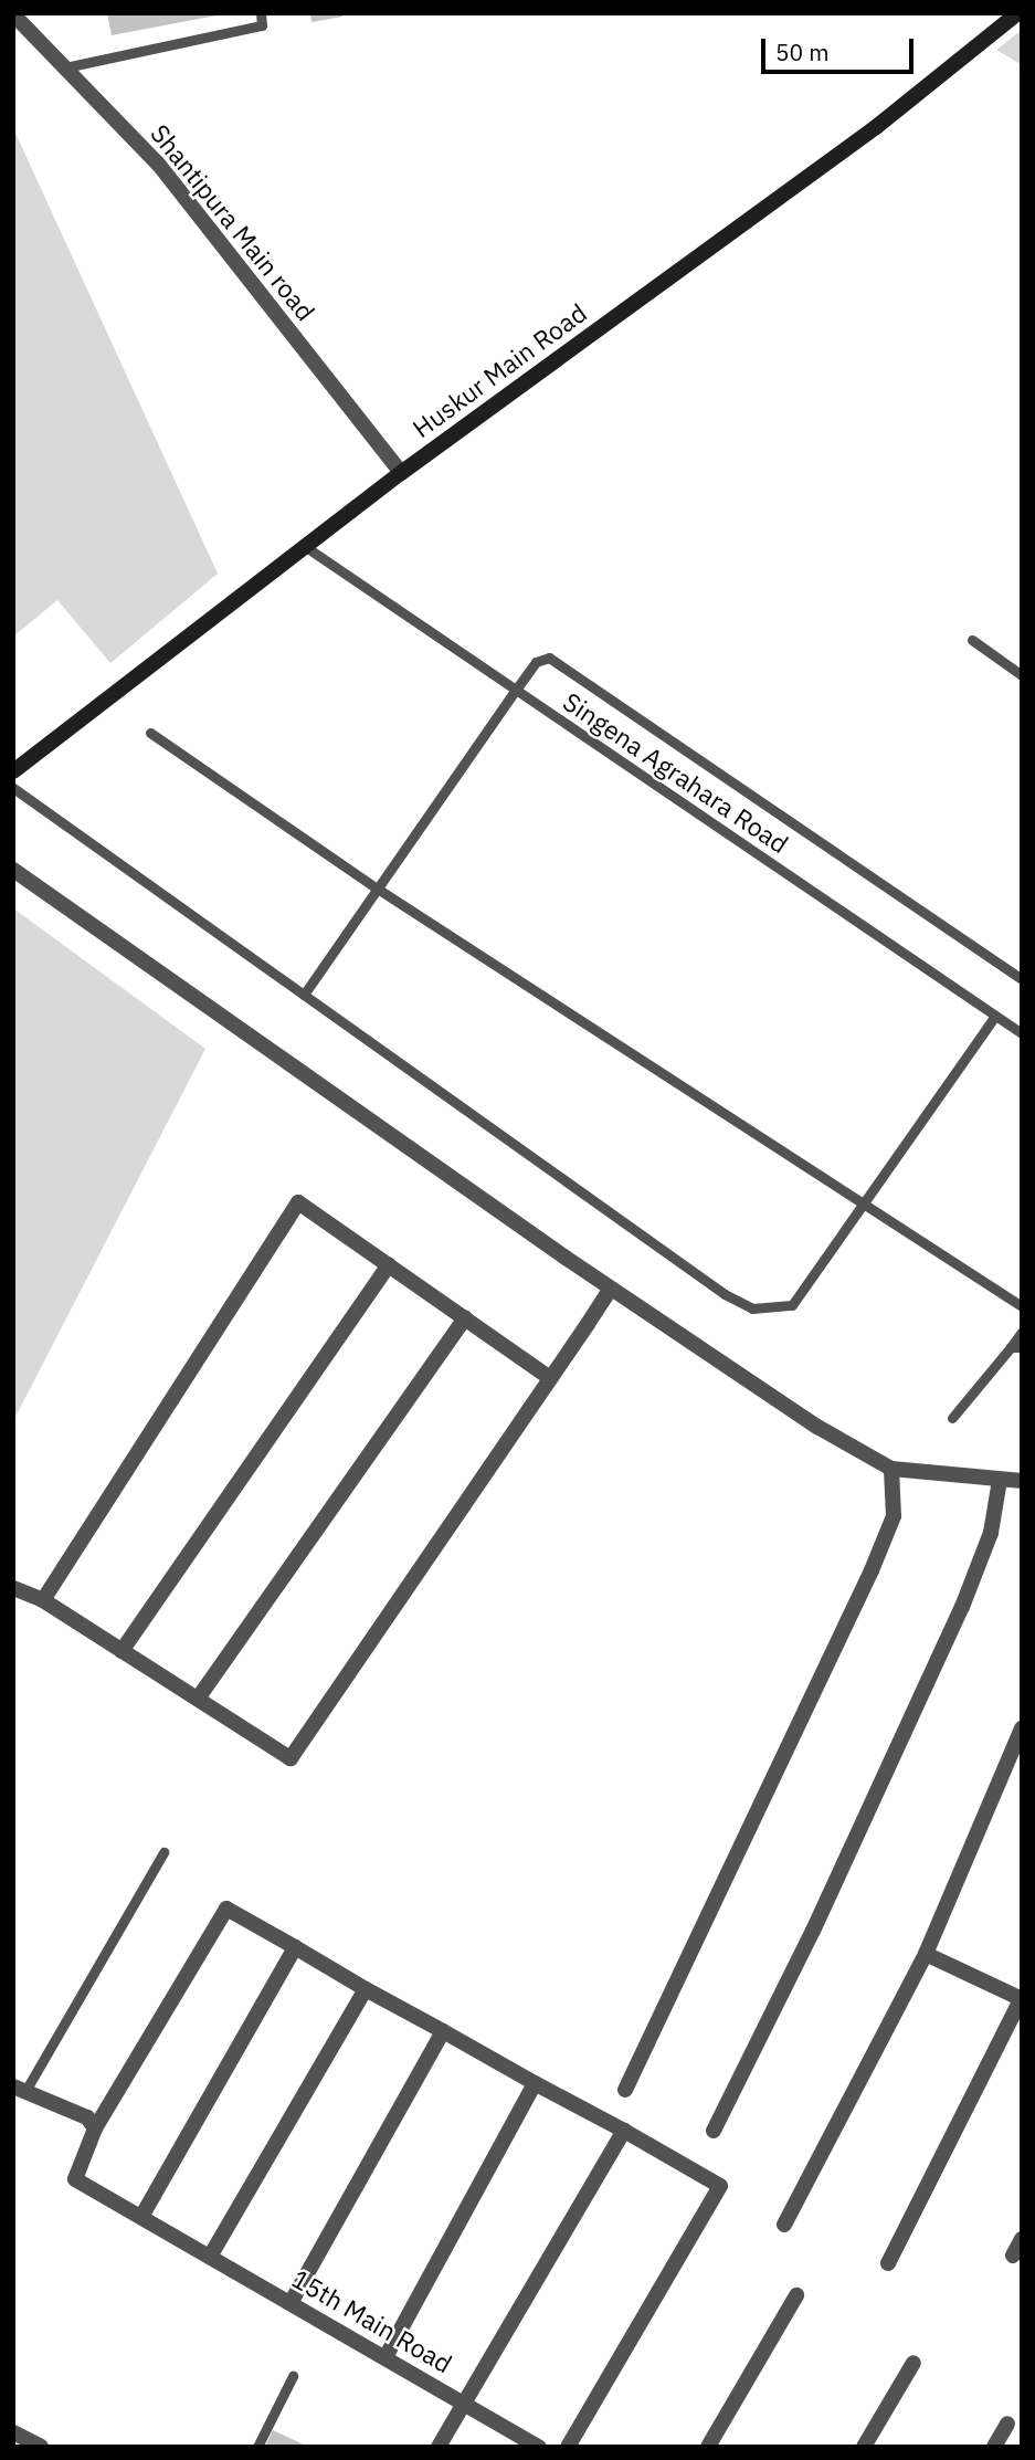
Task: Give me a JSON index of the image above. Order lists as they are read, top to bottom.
{
  "streets": {
    "main road": ["Huskur Main Road"],
    "street": ["Shantipura Main road", "15th Main Road"],
    "lane": ["Singena Agrahara Road"]
  },
  "crossings": [
    ["Shantipura Main road", "Huskur Main Road"],
    ["Huskur Main Road", "Singena Agrahara Road"]
  ],
  "scale_bar": "50 m"
}
